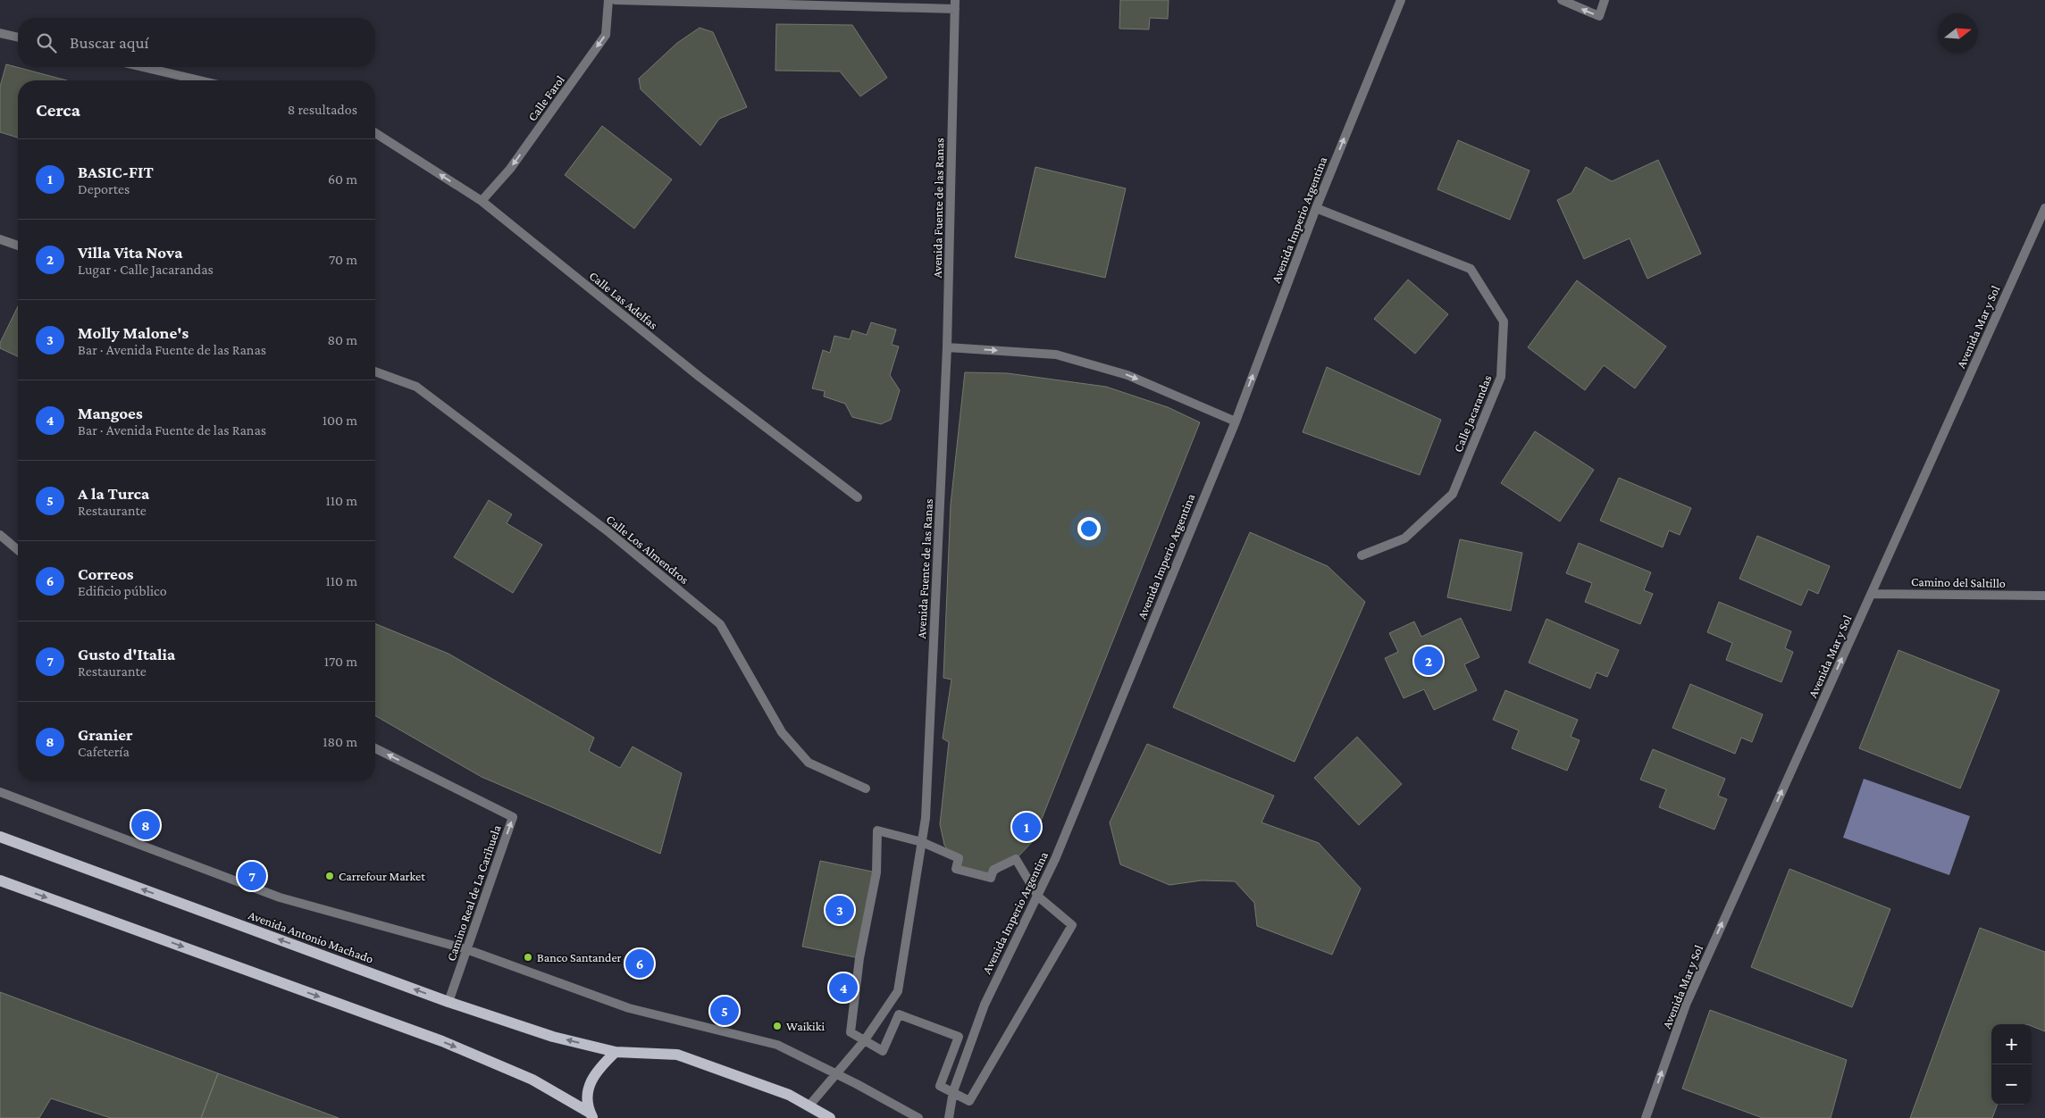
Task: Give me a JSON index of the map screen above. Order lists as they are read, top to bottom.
{
  "streets": {
    "main road": ["Avenida Antonio Machado"],
    "street": [
      "Calle Farol",
      "Avenida Fuente de las Ranas",
      "Avenida Imperio Argentina",
      "Calle Las Adelfas",
      "Avenida Mar y Sol",
      "Calle Jacarandas",
      "Calle Los Almendros",
      "Camino del Saltillo",
      "Camino Real de La Carihuela"
    ]
  },
  "crossings": [
    ["Calle Farol", "Calle Las Adelfas"],
    ["Avenida Fuente de las Ranas", "Avenida Antonio Machado"],
    ["Avenida Imperio Argentina", "Calle Jacarandas"],
    ["Avenida Mar y Sol", "Camino del Saltillo"],
    ["Camino Real de La Carihuela", "Avenida Antonio Machado"]
  ],
  "one_way": ["Calle Farol", "Avenida Imperio Argentina", "Avenida Mar y Sol"],
  "places": ["Carrefour Market", "Banco Santander", "Waikiki"],
  "north": "right",
  "page": {
    "search": "Buscar aquí",
    "heading": ["Cerca", "8 resultados"],
    "list": [
      {
        "mark": "1",
        "name": "BASIC-FIT",
        "note": "Deportes",
        "value": "60 m"
      },
      {
        "mark": "2",
        "name": "Villa Vita Nova",
        "note": "Lugar · Calle Jacarandas",
        "value": "70 m"
      },
      {
        "mark": "3",
        "name": "Molly Malone's",
        "note": "Bar · Avenida Fuente de las Ranas",
        "value": "80 m"
      },
      {
        "mark": "4",
        "name": "Mangoes",
        "note": "Bar · Avenida Fuente de las Ranas",
        "value": "100 m"
      },
      {
        "mark": "5",
        "name": "A la Turca",
        "note": "Restaurante",
        "value": "110 m"
      },
      {
        "mark": "6",
        "name": "Correos",
        "note": "Edificio público",
        "value": "110 m"
      },
      {
        "mark": "7",
        "name": "Gusto d'Italia",
        "note": "Restaurante",
        "value": "170 m"
      },
      {
        "mark": "8",
        "name": "Granier",
        "note": "Cafetería",
        "value": "180 m"
      }
    ],
    "pins": [
      "2",
      "8",
      "1",
      "7",
      "3",
      "6",
      "4",
      "5"
    ],
    "map_buttons": ["+", "−"]
  }
}
